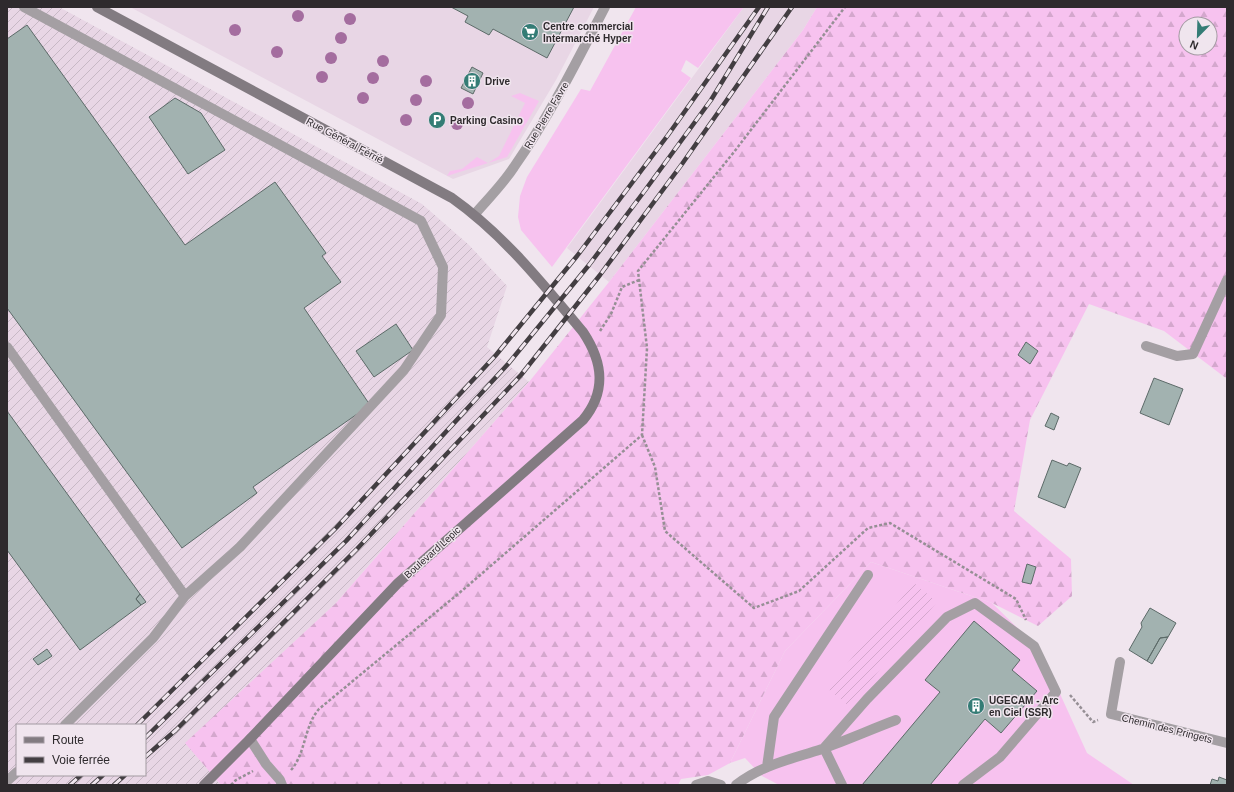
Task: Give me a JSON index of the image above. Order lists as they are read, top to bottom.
{
  "streets": {
    "main road": ["Rue Général Férrié", "Boulevard Lepic"],
    "street": ["Rue Pierre Favre", "Chemin des Pringets"]
  },
  "crossings": [
    ["Rue Pierre Favre", "Rue Général Férrié"],
    ["Rue Général Férrié", "Boulevard Lepic"]
  ],
  "places": {
    "supermarket": ["Centre commercial Intermarché Hyper"],
    "building": ["Drive", "UGECAM - Arc en Ciel (SSR)"],
    "parking": ["Parking Casino"]
  },
  "legend": ["Route", "Voie ferrée"],
  "north": "bottom left"
}
